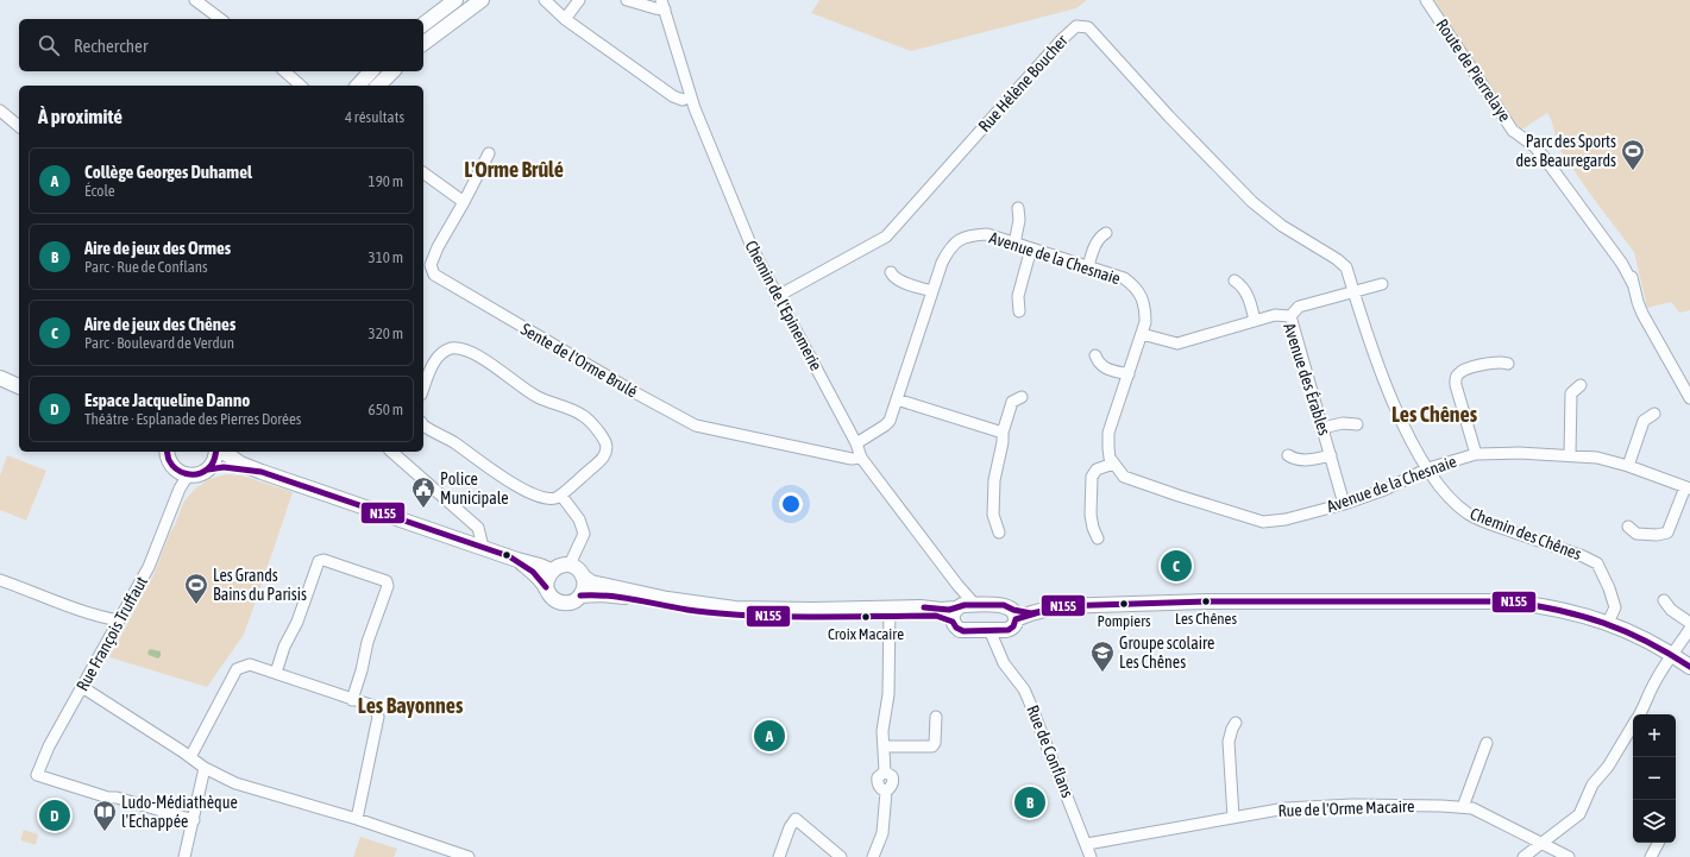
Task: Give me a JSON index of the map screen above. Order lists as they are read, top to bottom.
{
  "streets": {
    "street": [
      "Route de Pierrelaye",
      "Rue Hélène Boucher",
      "Avenue de la Chesnaie",
      "Chemin de l'Epinemerie",
      "Sente de l'Orme Brulé",
      "Avenue des Érables",
      "Chemin des Chênes",
      "Rue François Truffaut",
      "Rue de Conflans",
      "Rue de l'Orme Macaire"
    ]
  },
  "crossings": [
    ["Rue Hélène Boucher", "Chemin de l'Epinemerie"],
    ["Rue Hélène Boucher", "Chemin des Chênes"],
    ["Avenue de la Chesnaie", "Chemin de l'Epinemerie"],
    ["Avenue de la Chesnaie", "Avenue des Érables"],
    ["Avenue de la Chesnaie", "Chemin des Chênes"],
    ["Chemin de l'Epinemerie", "Sente de l'Orme Brulé"],
    ["Rue de Conflans", "Rue de l'Orme Macaire"]
  ],
  "districts": ["L'Orme Brûlé", "Les Chênes", "Les Bayonnes"],
  "places": {
    "sports": ["Parc des Sports des Beauregards", "Les Grands Bains du Parisis"],
    "public building": ["Police Municipale"],
    "other": ["Les Chênes", "Pompiers", "Croix Macaire"],
    "school or university": ["Groupe scolaire Les Chênes"],
    "library": ["Ludo-Médiathèque l'Echappée"]
  },
  "lines": ["transit line N155"],
  "page": {
    "search": "Rechercher",
    "heading": ["À proximité", "4 résultats"],
    "list": [
      {
        "mark": "A",
        "name": "Collège Georges Duhamel",
        "note": "École",
        "value": "190 m"
      },
      {
        "mark": "B",
        "name": "Aire de jeux des Ormes",
        "note": "Parc · Rue de Conflans",
        "value": "310 m"
      },
      {
        "mark": "C",
        "name": "Aire de jeux des Chênes",
        "note": "Parc · Boulevard de Verdun",
        "value": "320 m"
      },
      {
        "mark": "D",
        "name": "Espace Jacqueline Danno",
        "note": "Théâtre · Esplanade des Pierres Dorées",
        "value": "650 m"
      }
    ],
    "pins": [
      "C",
      "A",
      "B",
      "D"
    ],
    "map_buttons": ["+", "−"]
  }
}
